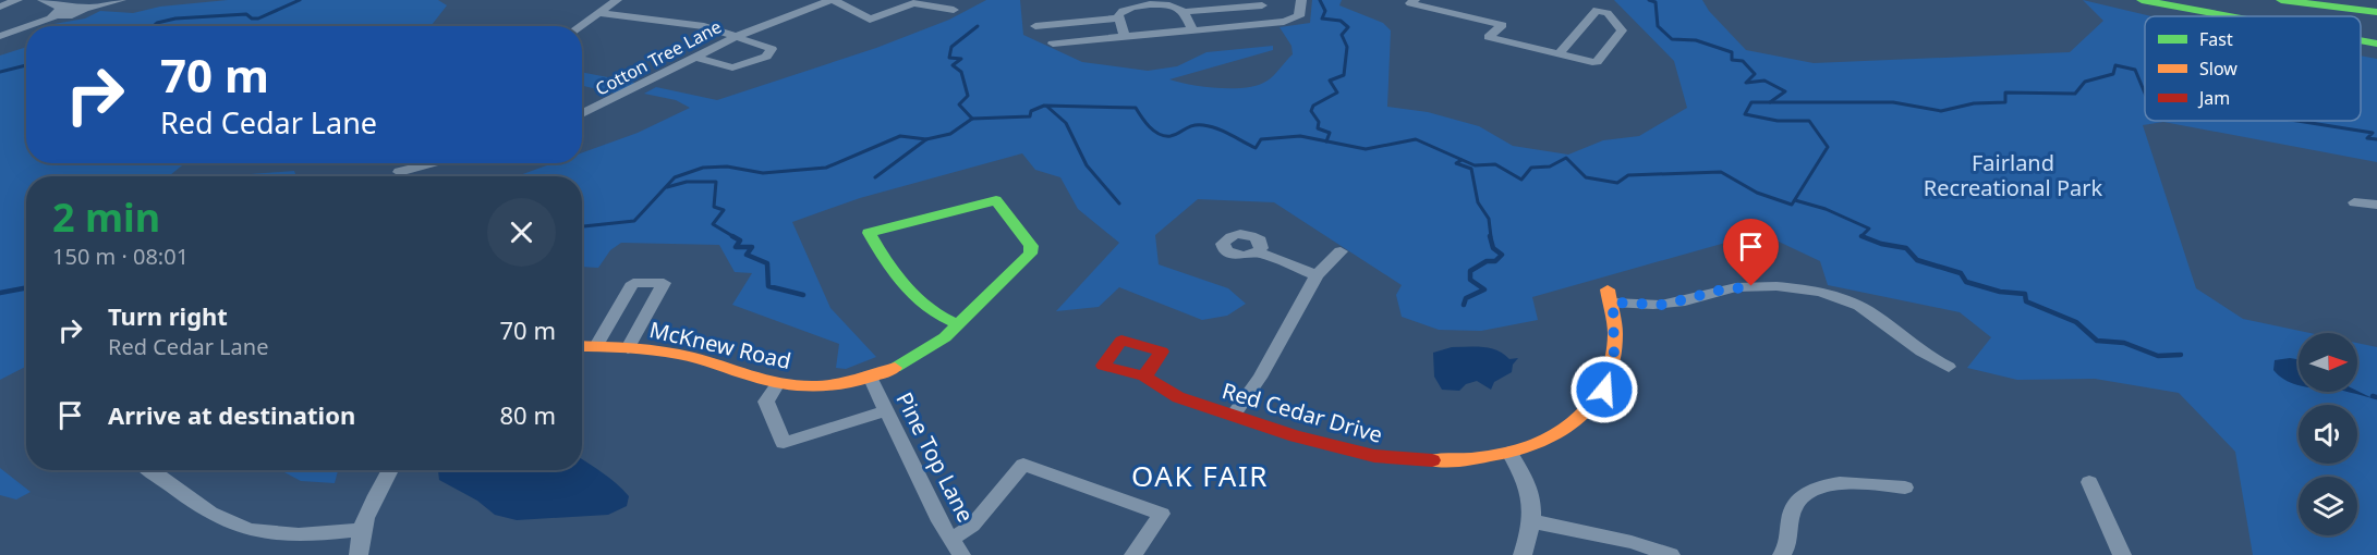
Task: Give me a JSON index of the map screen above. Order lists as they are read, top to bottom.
{
  "streets": {
    "main road": ["McKnew Road", "Red Cedar Drive"],
    "street": ["Cotton Tree Lane", "Pine Top Lane"]
  },
  "crossings": [
    ["McKnew Road", "Pine Top Lane"]
  ],
  "districts": ["OAK FAIR"],
  "parks": ["Fairland Recreational Park"],
  "legend": ["Fast", "Slow", "Jam"],
  "north": "right",
  "page": {
    "turn": ["70 m", "Red Cedar Lane"],
    "heading": ["2 min", "150 m · 08:01"],
    "list": [
      {
        "name": "Turn right",
        "note": "Red Cedar Lane",
        "value": "70 m"
      },
      {
        "name": "Arrive at destination",
        "value": "80 m"
      }
    ]
  }
}
